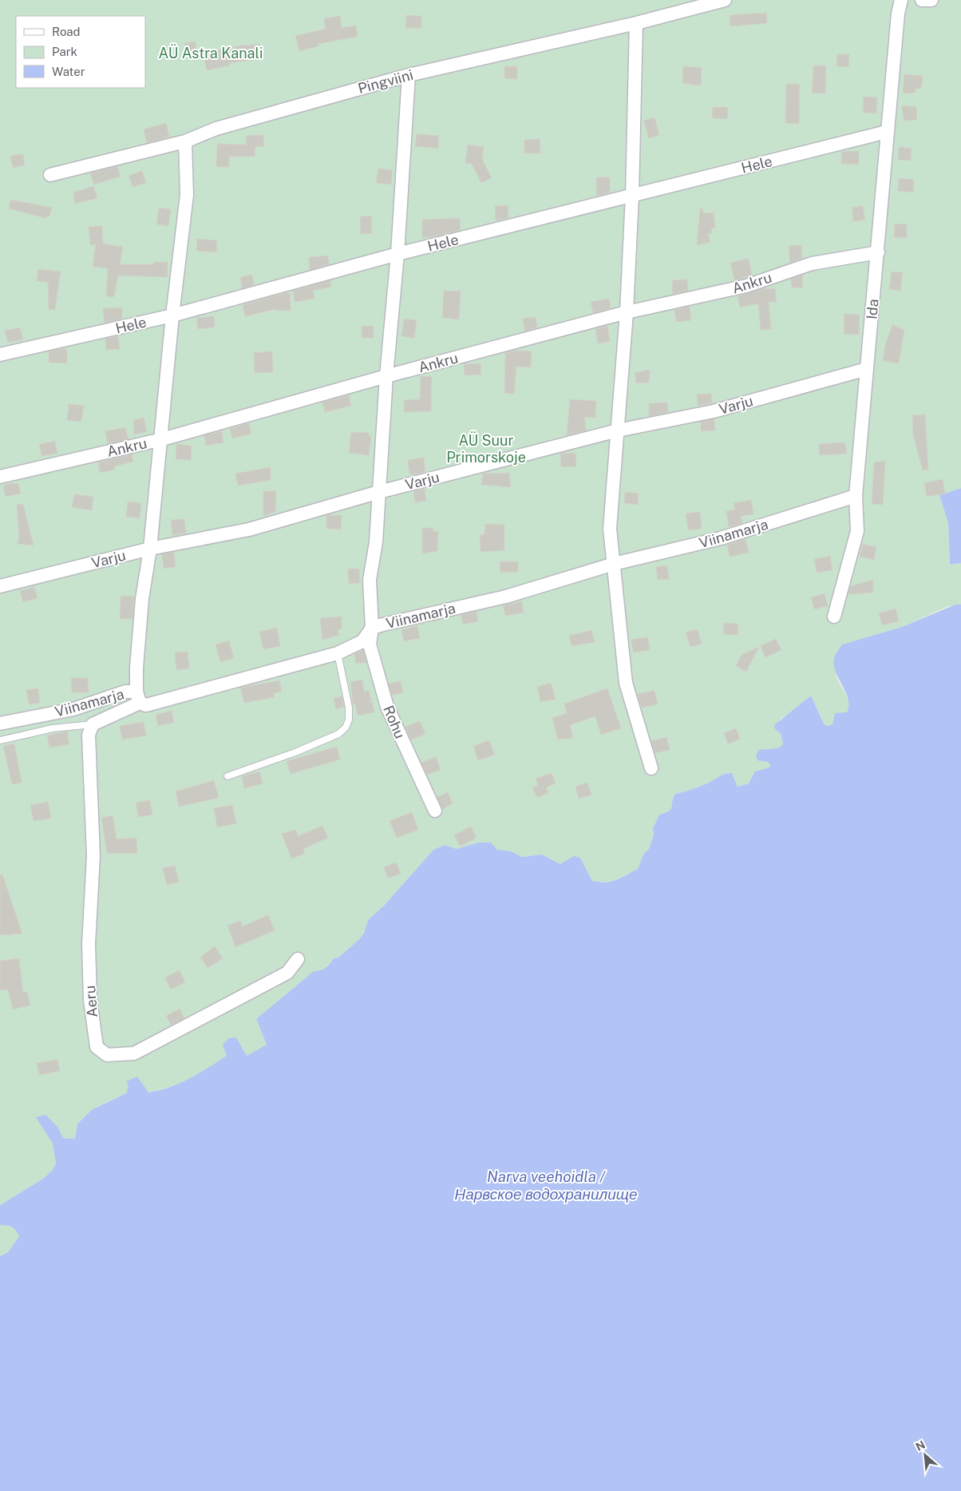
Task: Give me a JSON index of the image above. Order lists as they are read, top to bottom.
{
  "streets": {
    "street": [
      "Pingviini",
      "Hele",
      "Ankru",
      "Ida",
      "Varju",
      "Viinamarja",
      "Rohu",
      "Aeru"
    ]
  },
  "crossings": [
    ["Pingviini", "Rohu"],
    ["Hele", "Ida"],
    ["Hele", "Rohu"],
    ["Ankru", "Ida"],
    ["Ankru", "Rohu"],
    ["Ida", "Varju"],
    ["Ida", "Viinamarja"],
    ["Varju", "Rohu"],
    ["Viinamarja", "Rohu"]
  ],
  "water": ["Narva veehoidla / Нарвское водохранилище"],
  "parks": ["AÜ Astra Kanali", "AÜ Suur Primorskoje"],
  "legend": ["Road", "Park", "Water"],
  "north": "top left"
}
